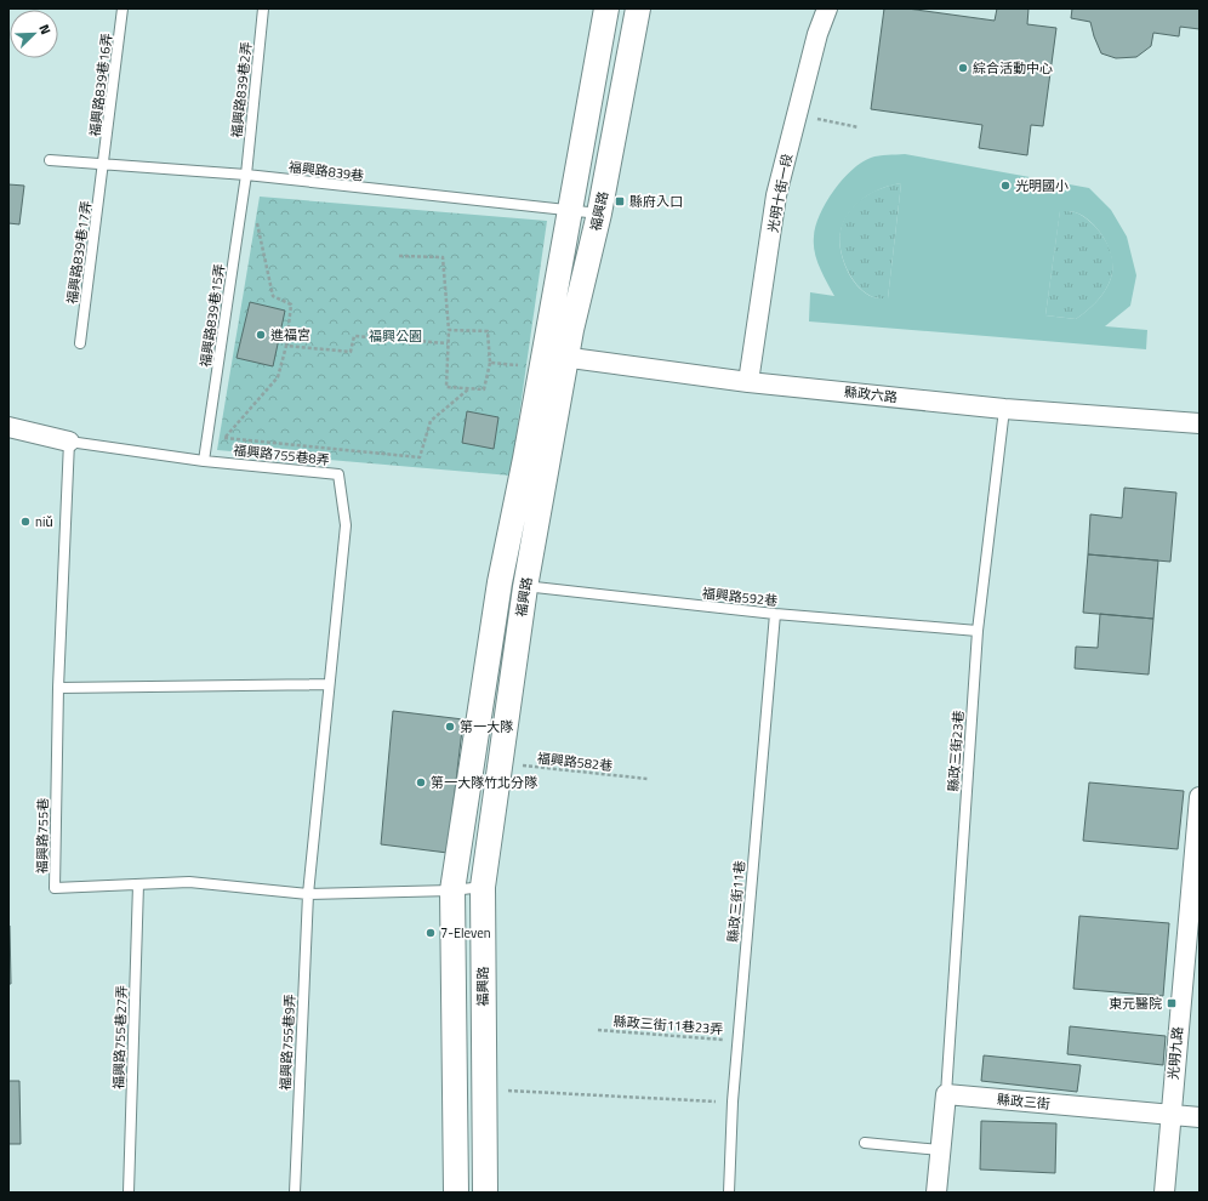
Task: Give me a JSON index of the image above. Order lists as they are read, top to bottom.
{
  "streets": {
    "street": [
      "光明十街一段",
      "福興路",
      "縣政六路",
      "光明九路",
      "縣政三街"
    ],
    "lane": [
      "福興路839巷16弄",
      "福興路839巷2弄",
      "福興路839巷",
      "福興路839巷17弄",
      "福興路839巷15弄",
      "福興路755巷8弄",
      "福興路592巷",
      "縣政三街23巷",
      "福興路755巷",
      "縣政三街11巷",
      "福興路755巷27弄",
      "福興路755巷9弄"
    ],
    "path": ["福興路582巷", "縣政三街11巷23弄"]
  },
  "crossings": [
    ["福興路839巷16弄", "福興路839巷"],
    ["福興路839巷16弄", "福興路839巷17弄"],
    ["福興路839巷2弄", "福興路839巷"],
    ["福興路839巷2弄", "福興路839巷15弄"],
    ["福興路839巷", "福興路"],
    ["福興路839巷", "福興路839巷17弄"],
    ["福興路839巷", "福興路839巷15弄"],
    ["光明十街一段", "縣政六路"],
    ["福興路", "縣政六路"],
    ["福興路", "福興路592巷"],
    ["福興路", "福興路582巷"],
    ["福興路", "福興路755巷"],
    ["福興路839巷15弄", "福興路755巷8弄"],
    ["縣政六路", "縣政三街23巷"],
    ["福興路755巷8弄", "福興路755巷"],
    ["福興路755巷8弄", "福興路755巷9弄"],
    ["福興路592巷", "縣政三街23巷"],
    ["福興路592巷", "縣政三街11巷"],
    ["縣政三街23巷", "縣政三街"],
    ["福興路755巷", "福興路755巷27弄"],
    ["福興路755巷", "福興路755巷9弄"],
    ["縣政三街11巷", "縣政三街11巷23弄"],
    ["光明九路", "縣政三街"]
  ],
  "parks": ["福興公園"],
  "places": {
    "other": [
      "綜合活動中心",
      "光明國小",
      "進福宮",
      "niǔ",
      "第一大隊",
      "第一大隊竹北分隊",
      "7-Eleven"
    ],
    "transit": ["縣府入口", "東元醫院"]
  },
  "north": "top right"
}
